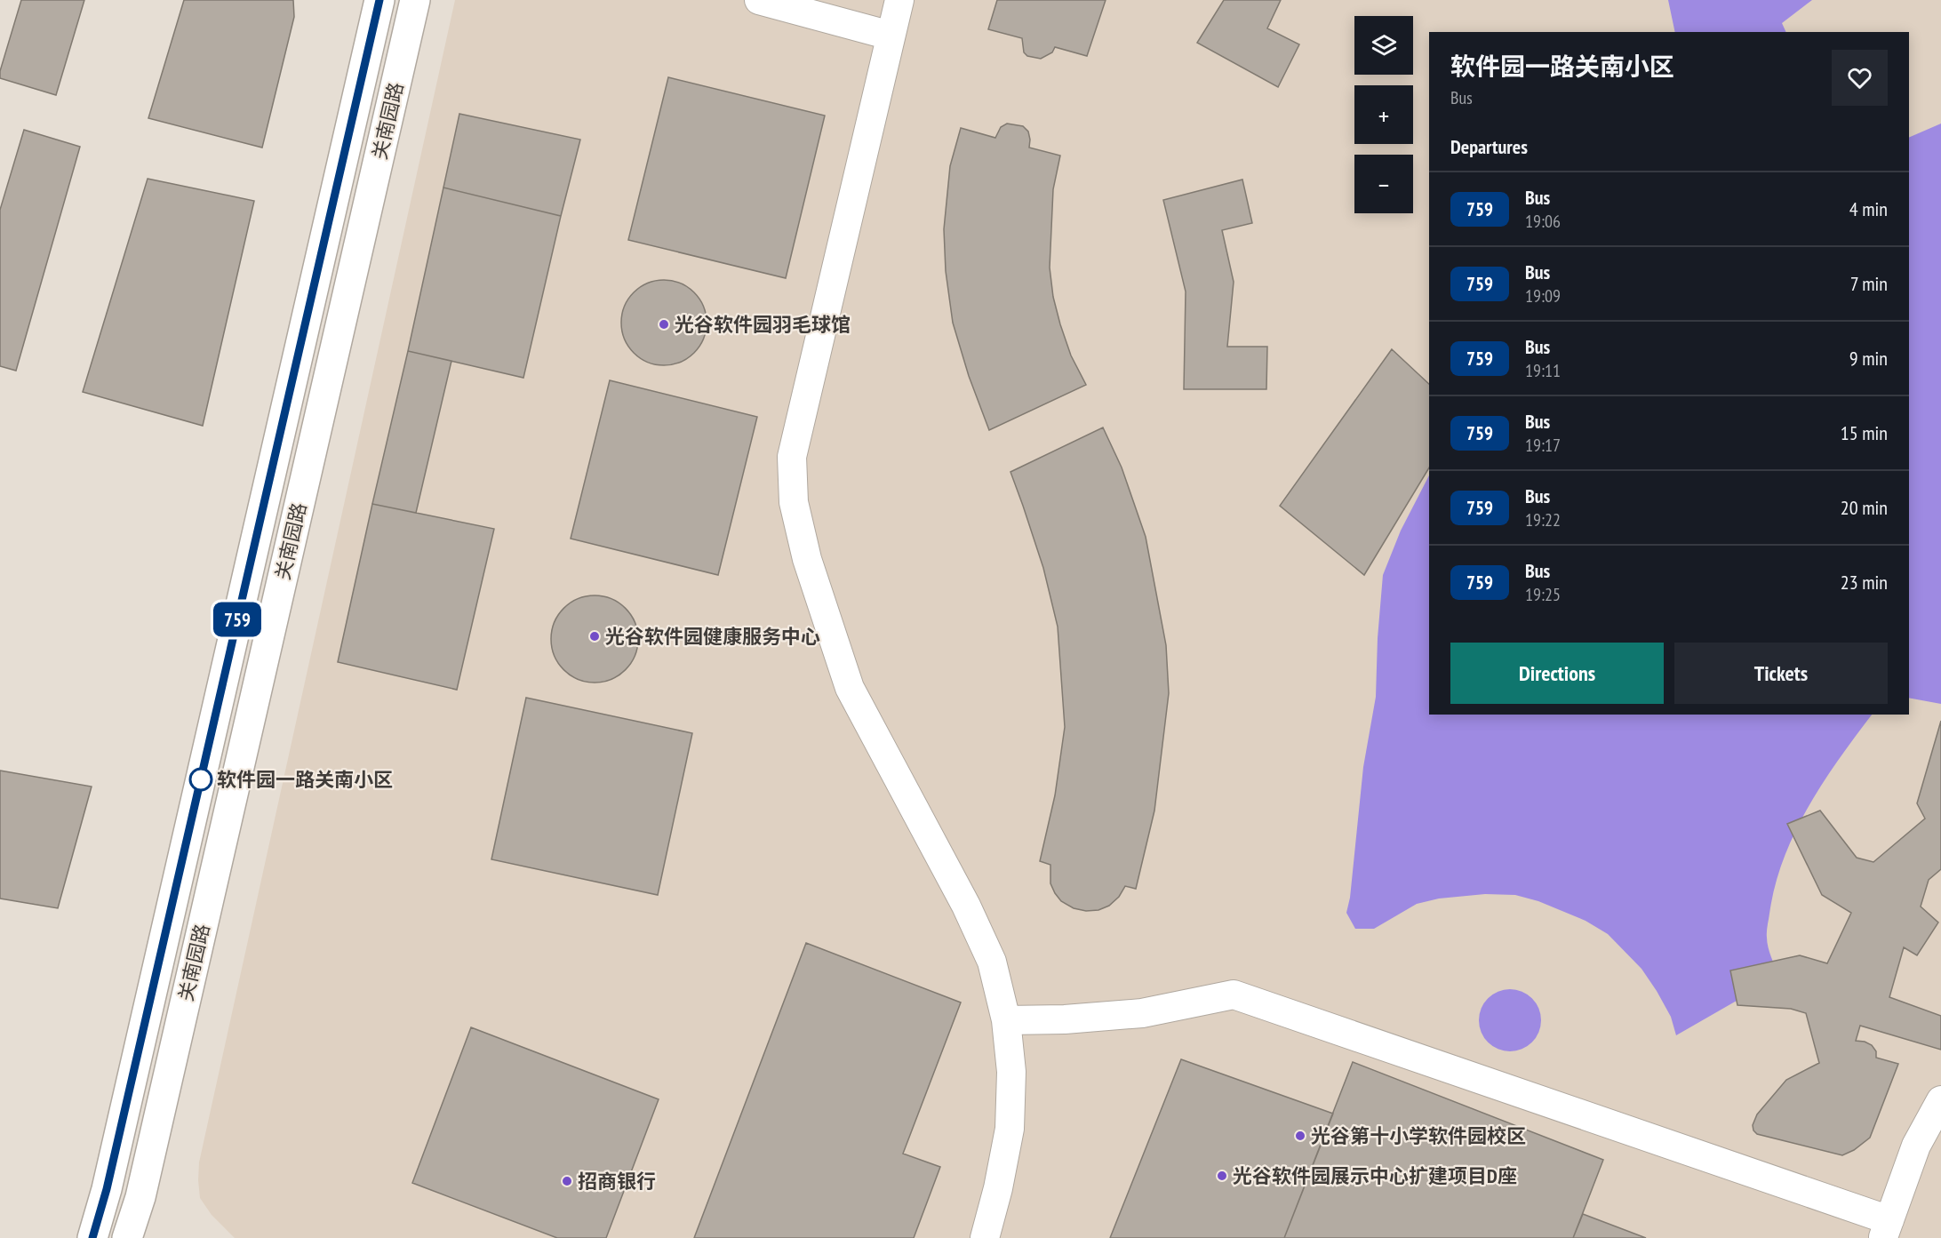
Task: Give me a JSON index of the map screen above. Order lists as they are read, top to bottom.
{
  "streets": {
    "main road": ["关南园路"]
  },
  "places": [
    "光谷软件园羽毛球馆",
    "光谷软件园健康服务中心",
    "软件园一路关南小区",
    "光谷第十小学软件园校区",
    "光谷软件园展示中心扩建项目D座",
    "招商银行"
  ],
  "lines": ["bus line 759"],
  "page": {
    "on_map": "759",
    "map_buttons": ["+", "−"],
    "heading": [
      ["软件园一路关南小区", "Bus"],
      "Departures"
    ],
    "list": [
      {
        "mark": "759",
        "name": "Bus",
        "note": "19:06",
        "value": "4 min"
      },
      {
        "mark": "759",
        "name": "Bus",
        "note": "19:09",
        "value": "7 min"
      },
      {
        "mark": "759",
        "name": "Bus",
        "note": "19:11",
        "value": "9 min"
      },
      {
        "mark": "759",
        "name": "Bus",
        "note": "19:17",
        "value": "15 min"
      },
      {
        "mark": "759",
        "name": "Bus",
        "note": "19:22",
        "value": "20 min"
      },
      {
        "mark": "759",
        "name": "Bus",
        "note": "19:25",
        "value": "23 min"
      }
    ],
    "buttons": ["Directions", "Tickets"]
  }
}
